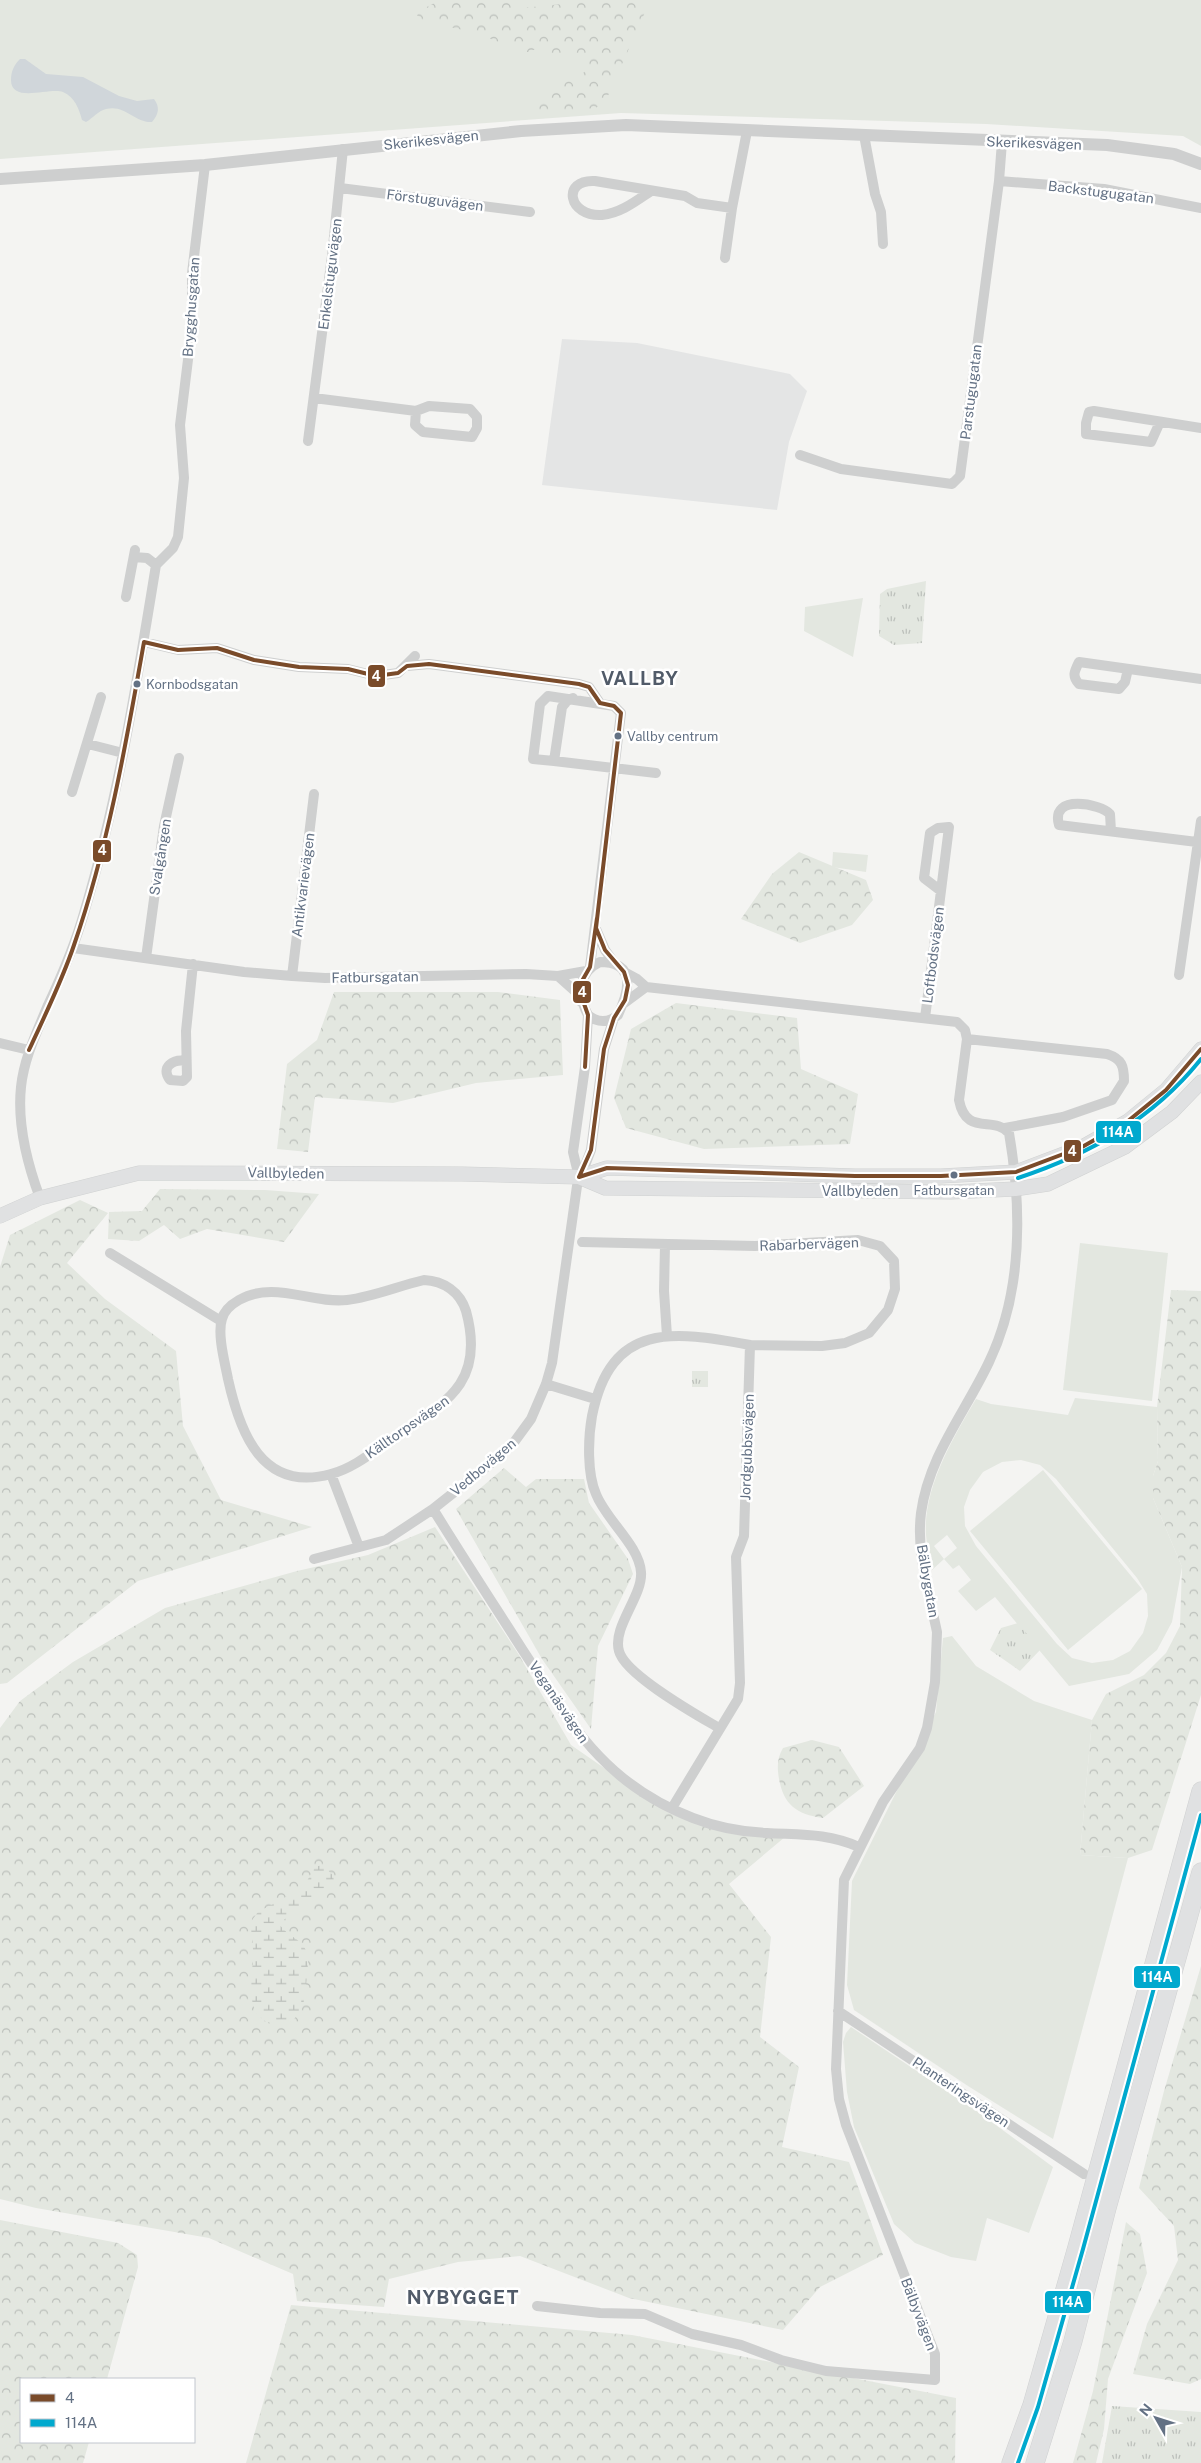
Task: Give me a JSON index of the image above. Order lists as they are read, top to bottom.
{
  "streets": {
    "main road": ["Vallbyleden"],
    "street": [
      "Skerikesvägen",
      "Backstugugatan",
      "Förstuguvägen",
      "Enkelstuguvägen",
      "Brygghusgatan",
      "Parstugugatan",
      "Svalgången",
      "Antikvarievägen",
      "Loftbodsvägen",
      "Fatbursgatan",
      "Rabarbervägen",
      "Källtorpsvägen",
      "Jordgubbsvägen",
      "Vedbovägen",
      "Bälbygatan",
      "Veganäsvägen",
      "Planteringsvägen",
      "Bälbyvägen"
    ]
  },
  "crossings": [
    ["Skerikesvägen", "Enkelstuguvägen"],
    ["Skerikesvägen", "Brygghusgatan"],
    ["Skerikesvägen", "Parstugugatan"],
    ["Backstugugatan", "Parstugugatan"],
    ["Förstuguvägen", "Enkelstuguvägen"],
    ["Svalgången", "Fatbursgatan"],
    ["Antikvarievägen", "Fatbursgatan"],
    ["Vallbyleden", "Vedbovägen"],
    ["Vallbyleden", "Bälbygatan"],
    ["Rabarbervägen", "Jordgubbsvägen"],
    ["Jordgubbsvägen", "Veganäsvägen"],
    ["Vedbovägen", "Veganäsvägen"],
    ["Bälbygatan", "Veganäsvägen"],
    ["Bälbygatan", "Bälbyvägen"],
    ["Planteringsvägen", "Bälbyvägen"]
  ],
  "districts": ["VALLBY", "NYBYGGET"],
  "places": ["Kornbodsgatan", "Vallby centrum", "Fatbursgatan"],
  "lines": ["transit line 4", "transit line 114A"],
  "legend": ["4", "114A"],
  "north": "top left"
}
